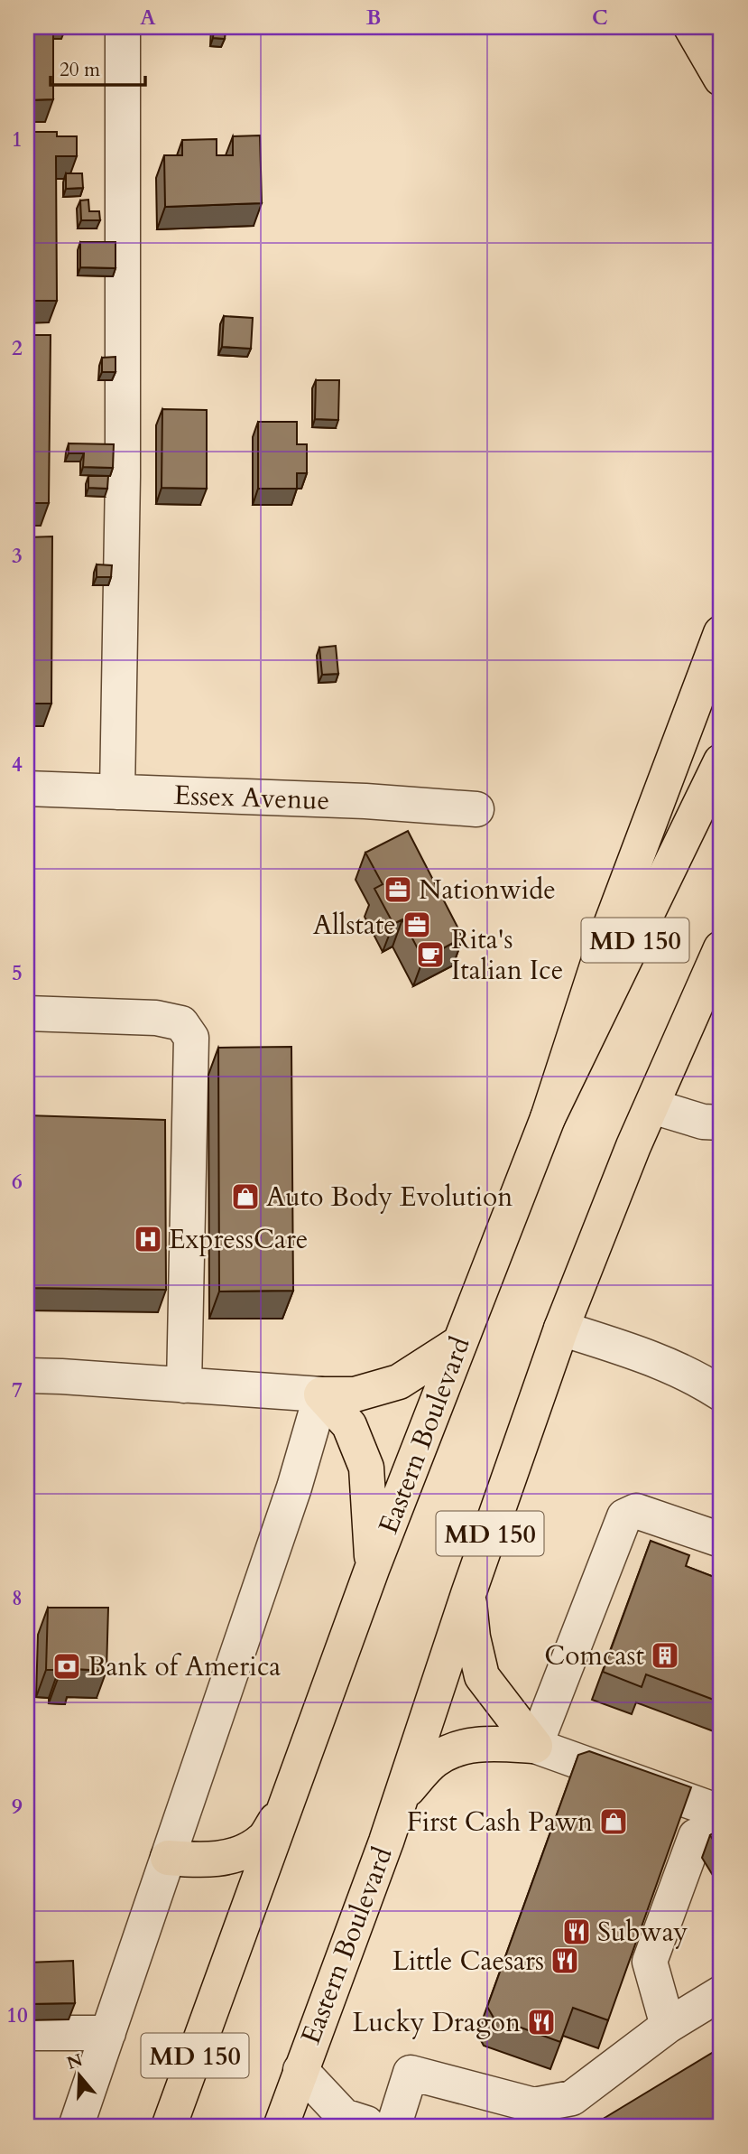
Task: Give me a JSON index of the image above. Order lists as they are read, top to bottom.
{
  "streets": {
    "main road": ["MD 150", "Eastern Boulevard"],
    "street": ["Essex Avenue"]
  },
  "places": {
    "office": ["Nationwide", "Allstate"],
    "cafe": ["Rita's Italian Ice"],
    "shop": ["Auto Body Evolution", "First Cash Pawn"],
    "hospital": ["ExpressCare"],
    "building": ["Comcast"],
    "bank": ["Bank of America"],
    "restaurant": ["Subway", "Little Caesars", "Lucky Dragon"]
  },
  "scale_bar": "20 m",
  "north": "top",
  "grid": {
    "columns": ["A", "B", "C"],
    "rows": [
      "1",
      "2",
      "3",
      "4",
      "5",
      "6",
      "7",
      "8",
      "9",
      "10"
    ]
  }
}
